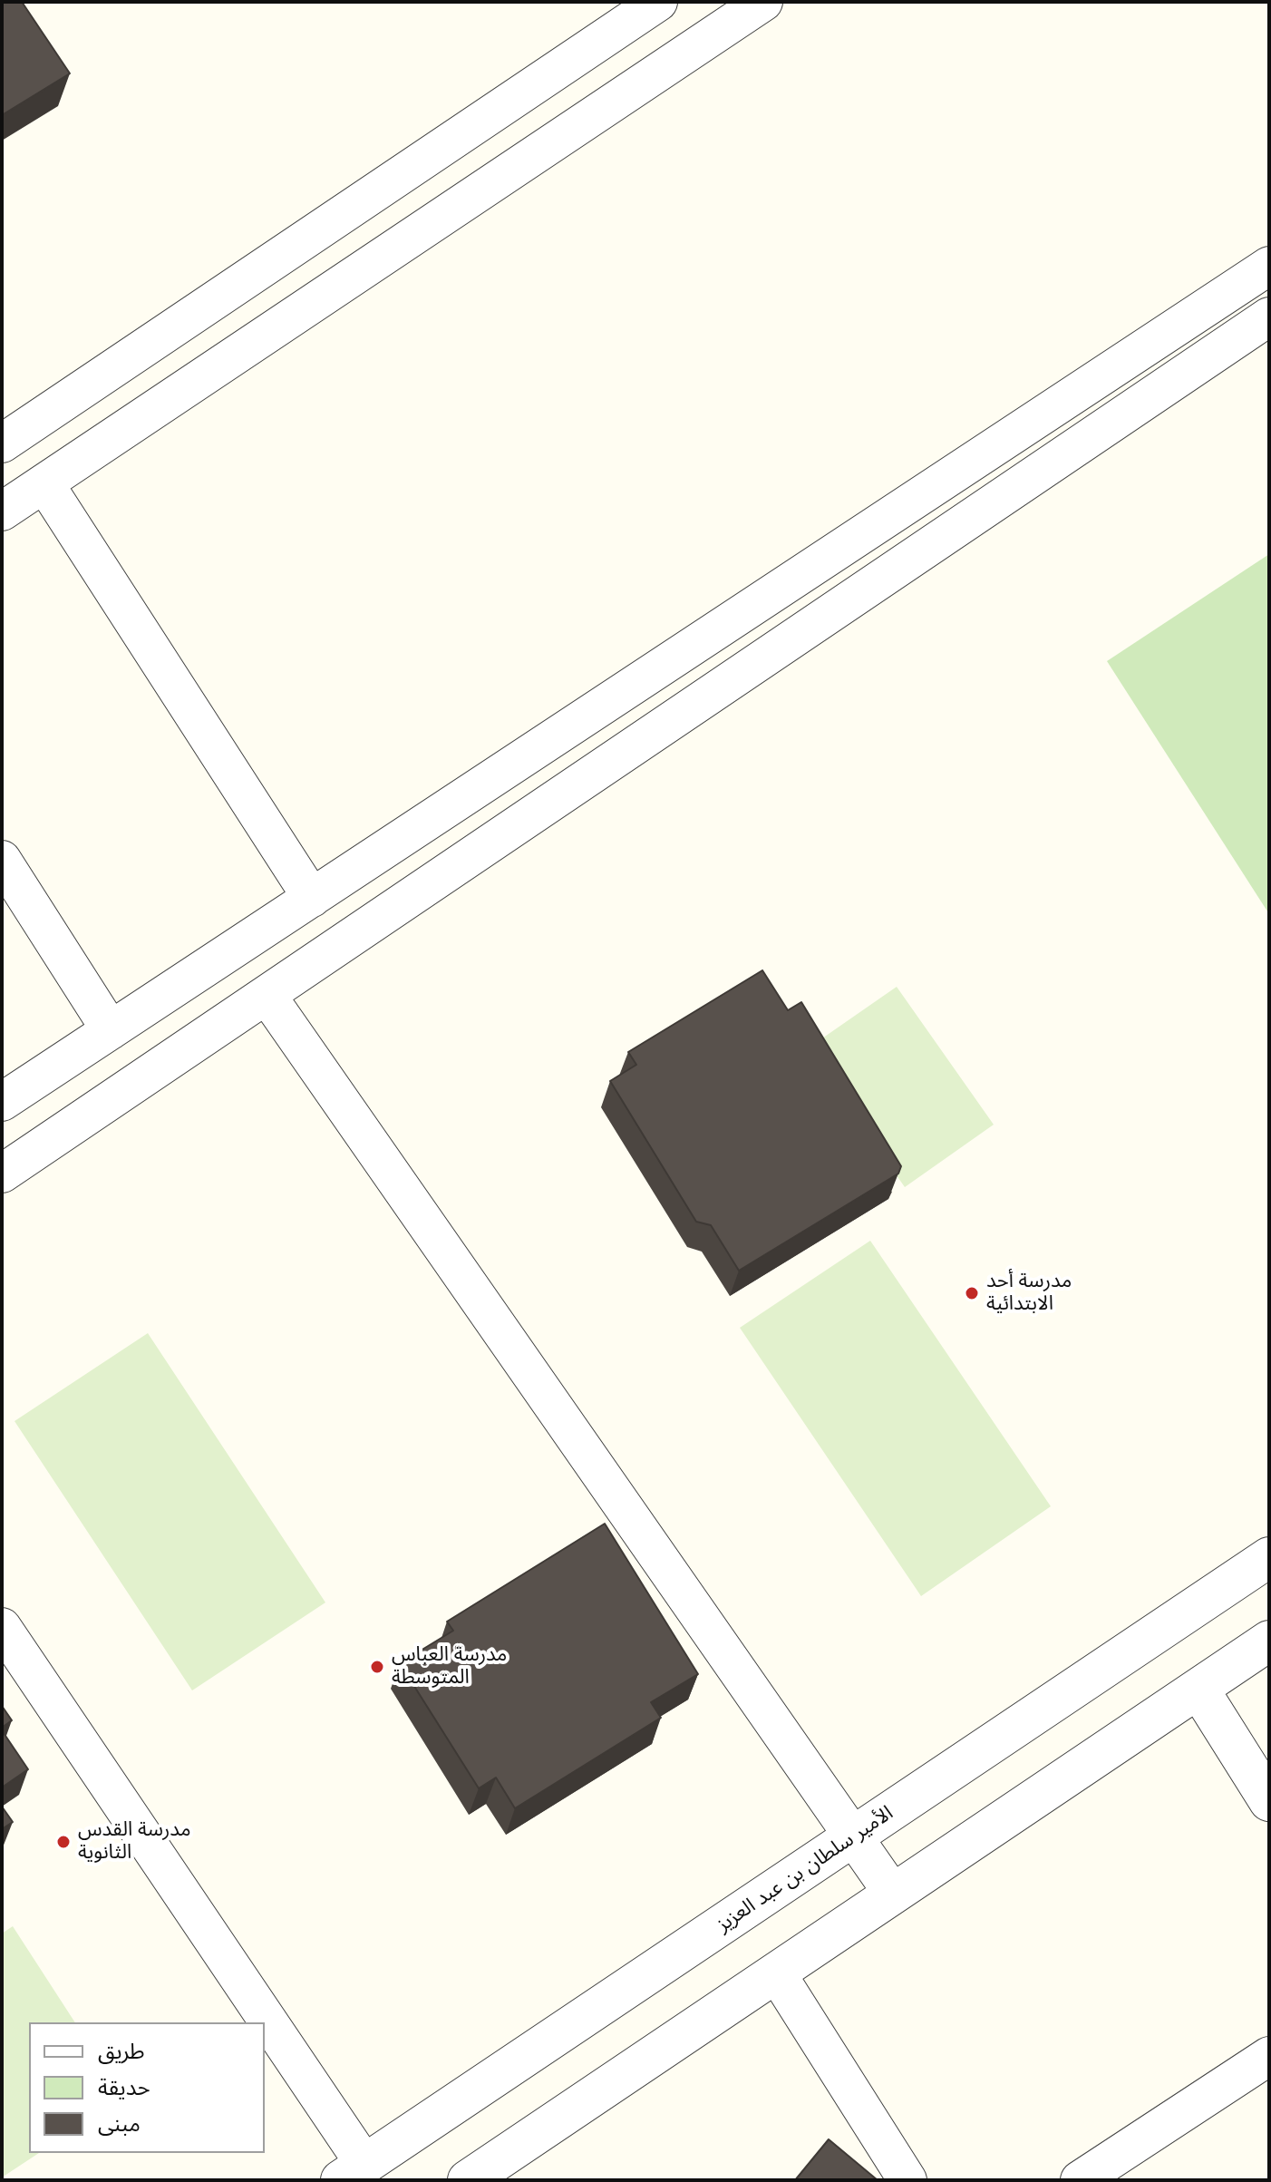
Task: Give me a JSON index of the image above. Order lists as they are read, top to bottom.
{
  "streets": {
    "street": ["الأمير سلطان بن عبد العزيز"]
  },
  "places": ["مدرسة أحد الابتدائية", "مدرسة العباس المتوسطة", "مدرسة القدس الثانوية"],
  "legend": ["طريق", "حديقة", "مبنى"]
}
